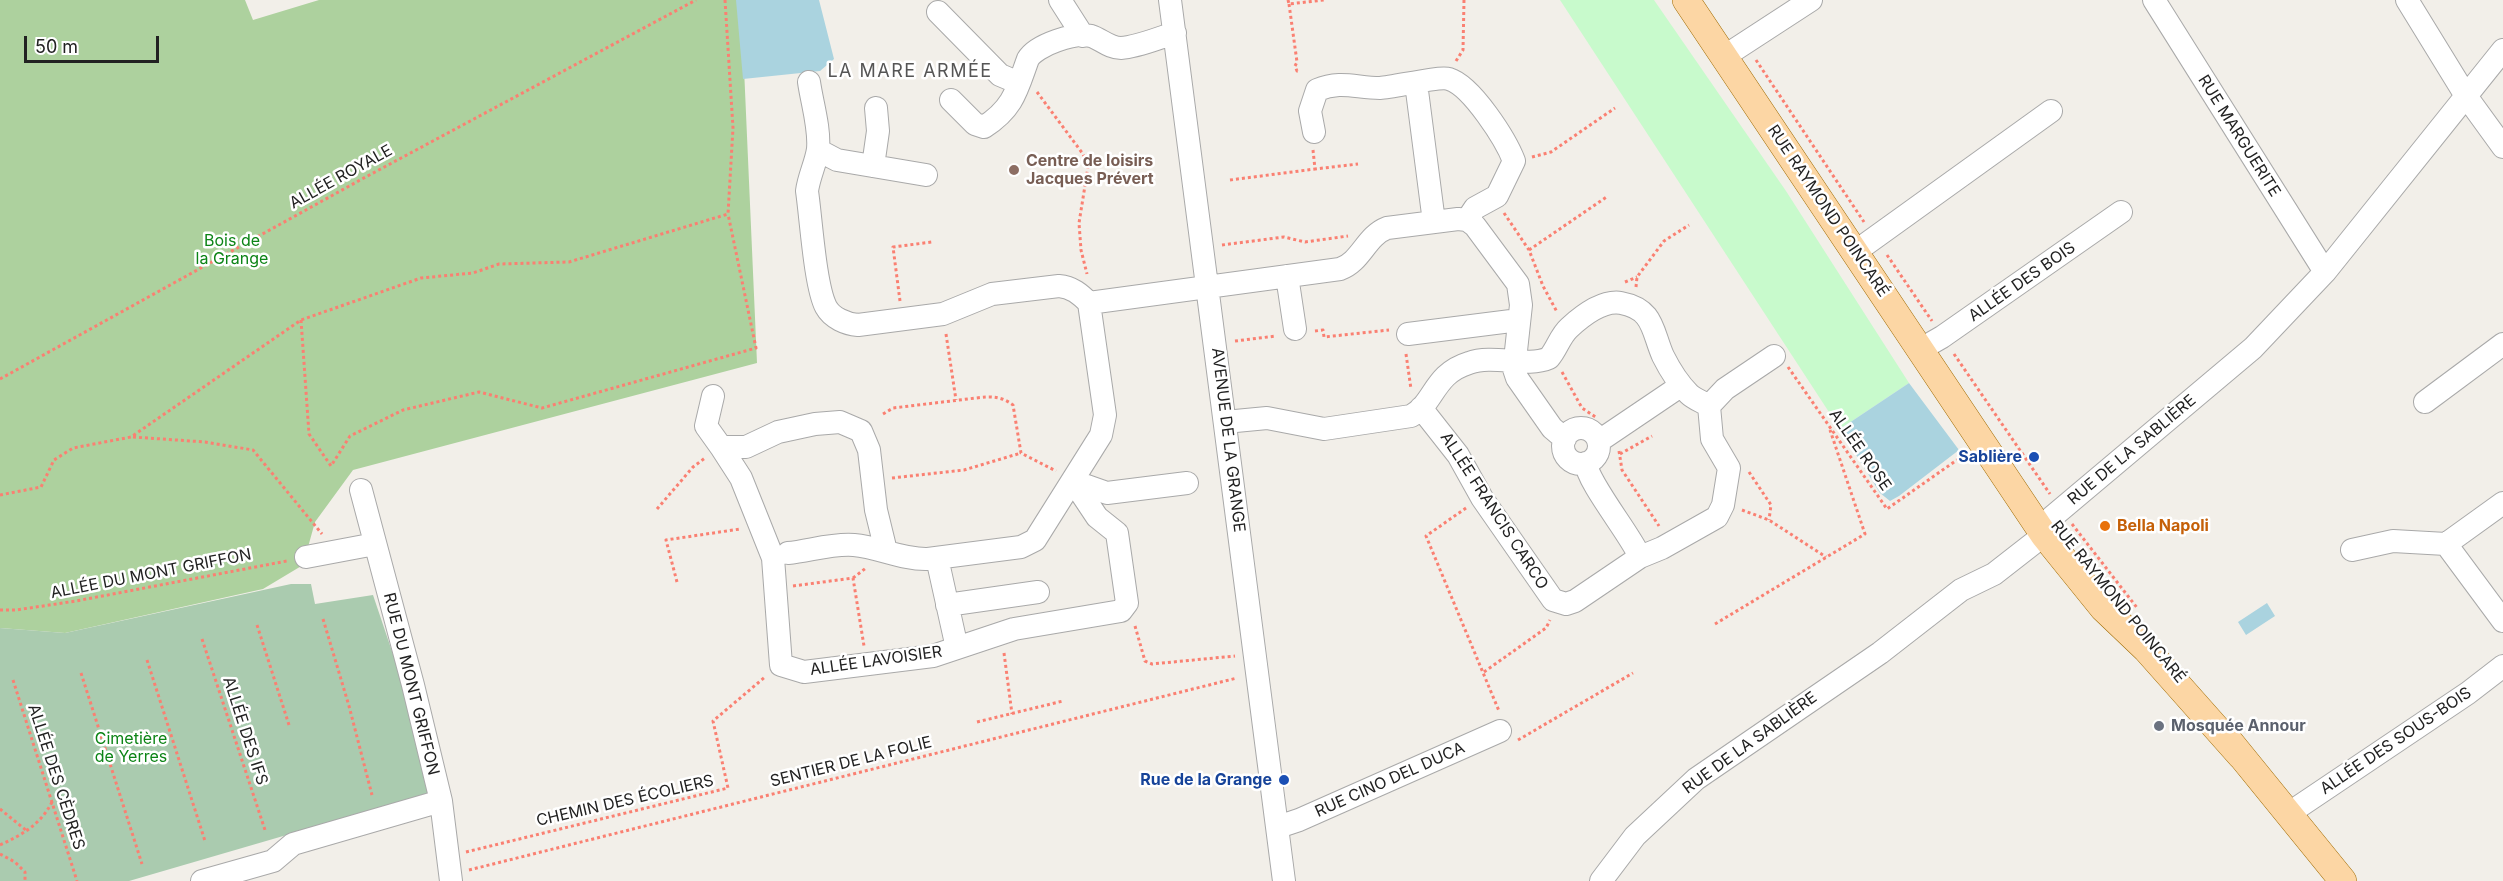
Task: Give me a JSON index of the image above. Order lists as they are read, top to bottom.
{
  "streets": {
    "main road": ["RUE RAYMOND POINCARÉ"],
    "street": [
      "RUE MARGUERITE",
      "ALLÉE DES BOIS",
      "AVENUE DE LA GRANGE",
      "RUE DE LA SABLIÈRE",
      "ALLÉE FRANCIS CARCO",
      "ALLÉE LAVOISIER",
      "RUE DU MONT GRIFFON",
      "ALLÉE DES SOUS-BOIS",
      "RUE CINO DEL DUCA"
    ],
    "path": [
      "ALLÉE ROYALE",
      "ALLÉE ROSE",
      "ALLÉE DU MONT GRIFFON",
      "ALLÉE DES IFS",
      "SENTIER DE LA FOLIE",
      "ALLÉE DES CÈDRES",
      "CHEMIN DES ÉCOLIERS"
    ]
  },
  "crossings": [
    ["RUE MARGUERITE", "RUE DE LA SABLIÈRE"],
    ["RUE RAYMOND POINCARÉ", "ALLÉE DES BOIS"],
    ["RUE RAYMOND POINCARÉ", "RUE DE LA SABLIÈRE"],
    ["RUE RAYMOND POINCARÉ", "ALLÉE DES SOUS-BOIS"],
    ["AVENUE DE LA GRANGE", "SENTIER DE LA FOLIE"],
    ["AVENUE DE LA GRANGE", "RUE CINO DEL DUCA"],
    ["RUE DU MONT GRIFFON", "SENTIER DE LA FOLIE"],
    ["RUE DU MONT GRIFFON", "CHEMIN DES ÉCOLIERS"],
    ["SENTIER DE LA FOLIE", "CHEMIN DES ÉCOLIERS"]
  ],
  "districts": ["LA MARE ARMÉE"],
  "parks": ["Bois de la Grange", "Cimetière de Yerres"],
  "places": [
    "Centre de loisirs Jacques Prévert",
    "Sablière",
    "Bella Napoli",
    "Mosquée Annour",
    "Rue de la Grange"
  ],
  "scale_bar": "50 m"
}
